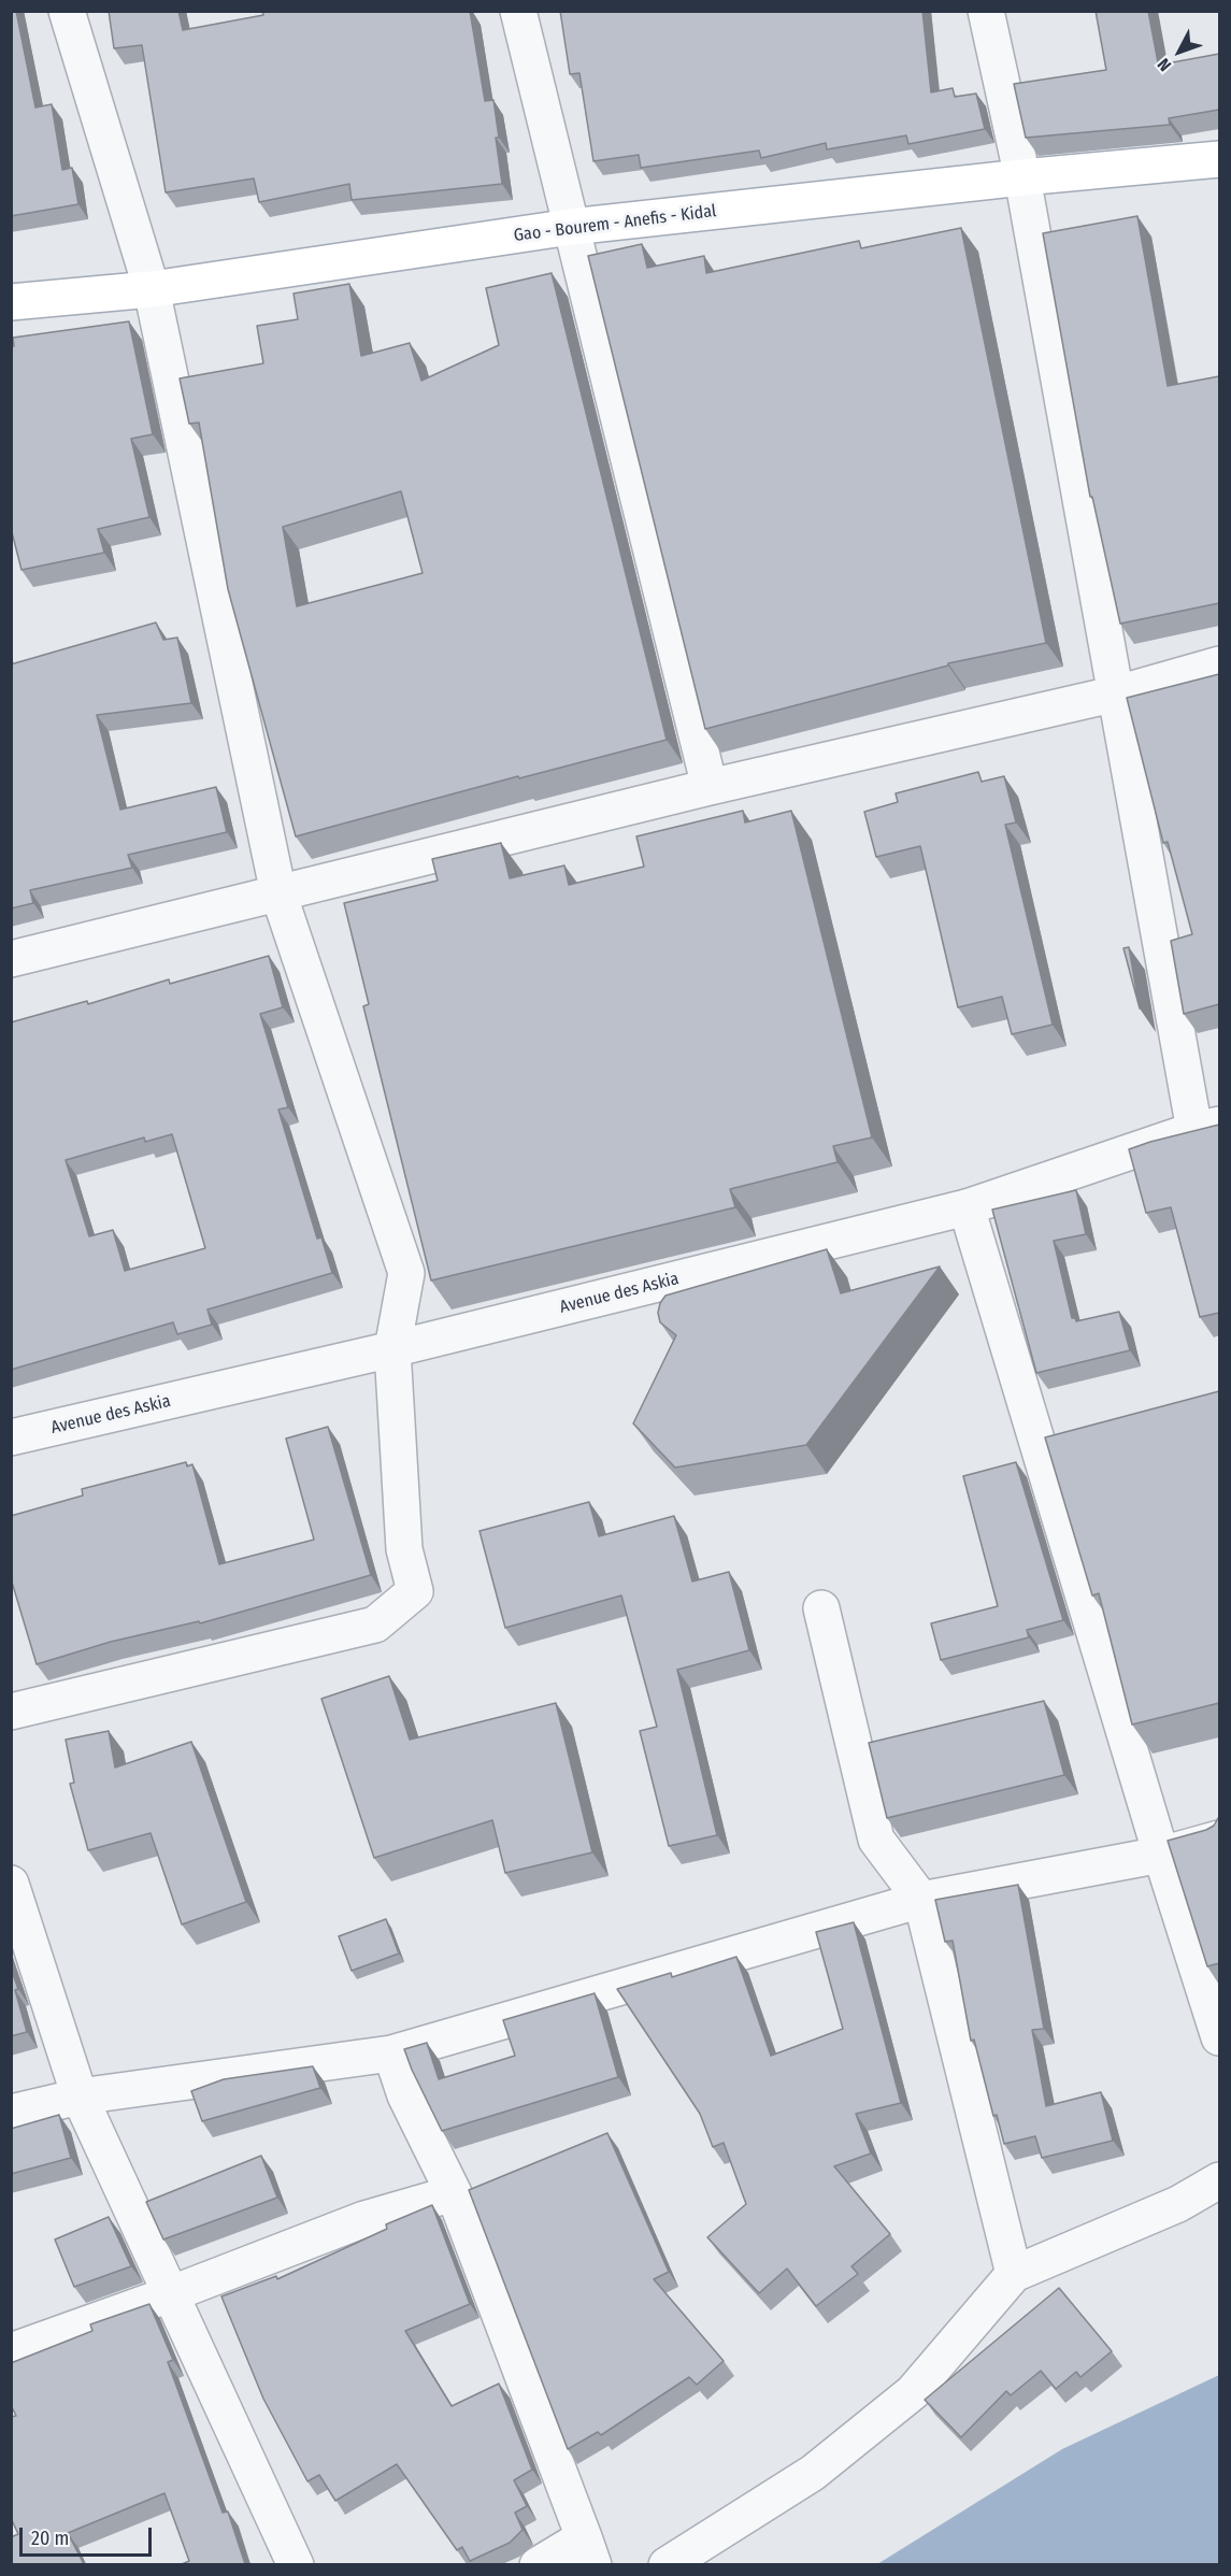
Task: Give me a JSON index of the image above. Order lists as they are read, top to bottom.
{
  "streets": {
    "main road": ["Gao - Bourem - Anefis - Kidal"],
    "street": ["Avenue des Askia"]
  },
  "scale_bar": "20 m",
  "north": "bottom left"
}
